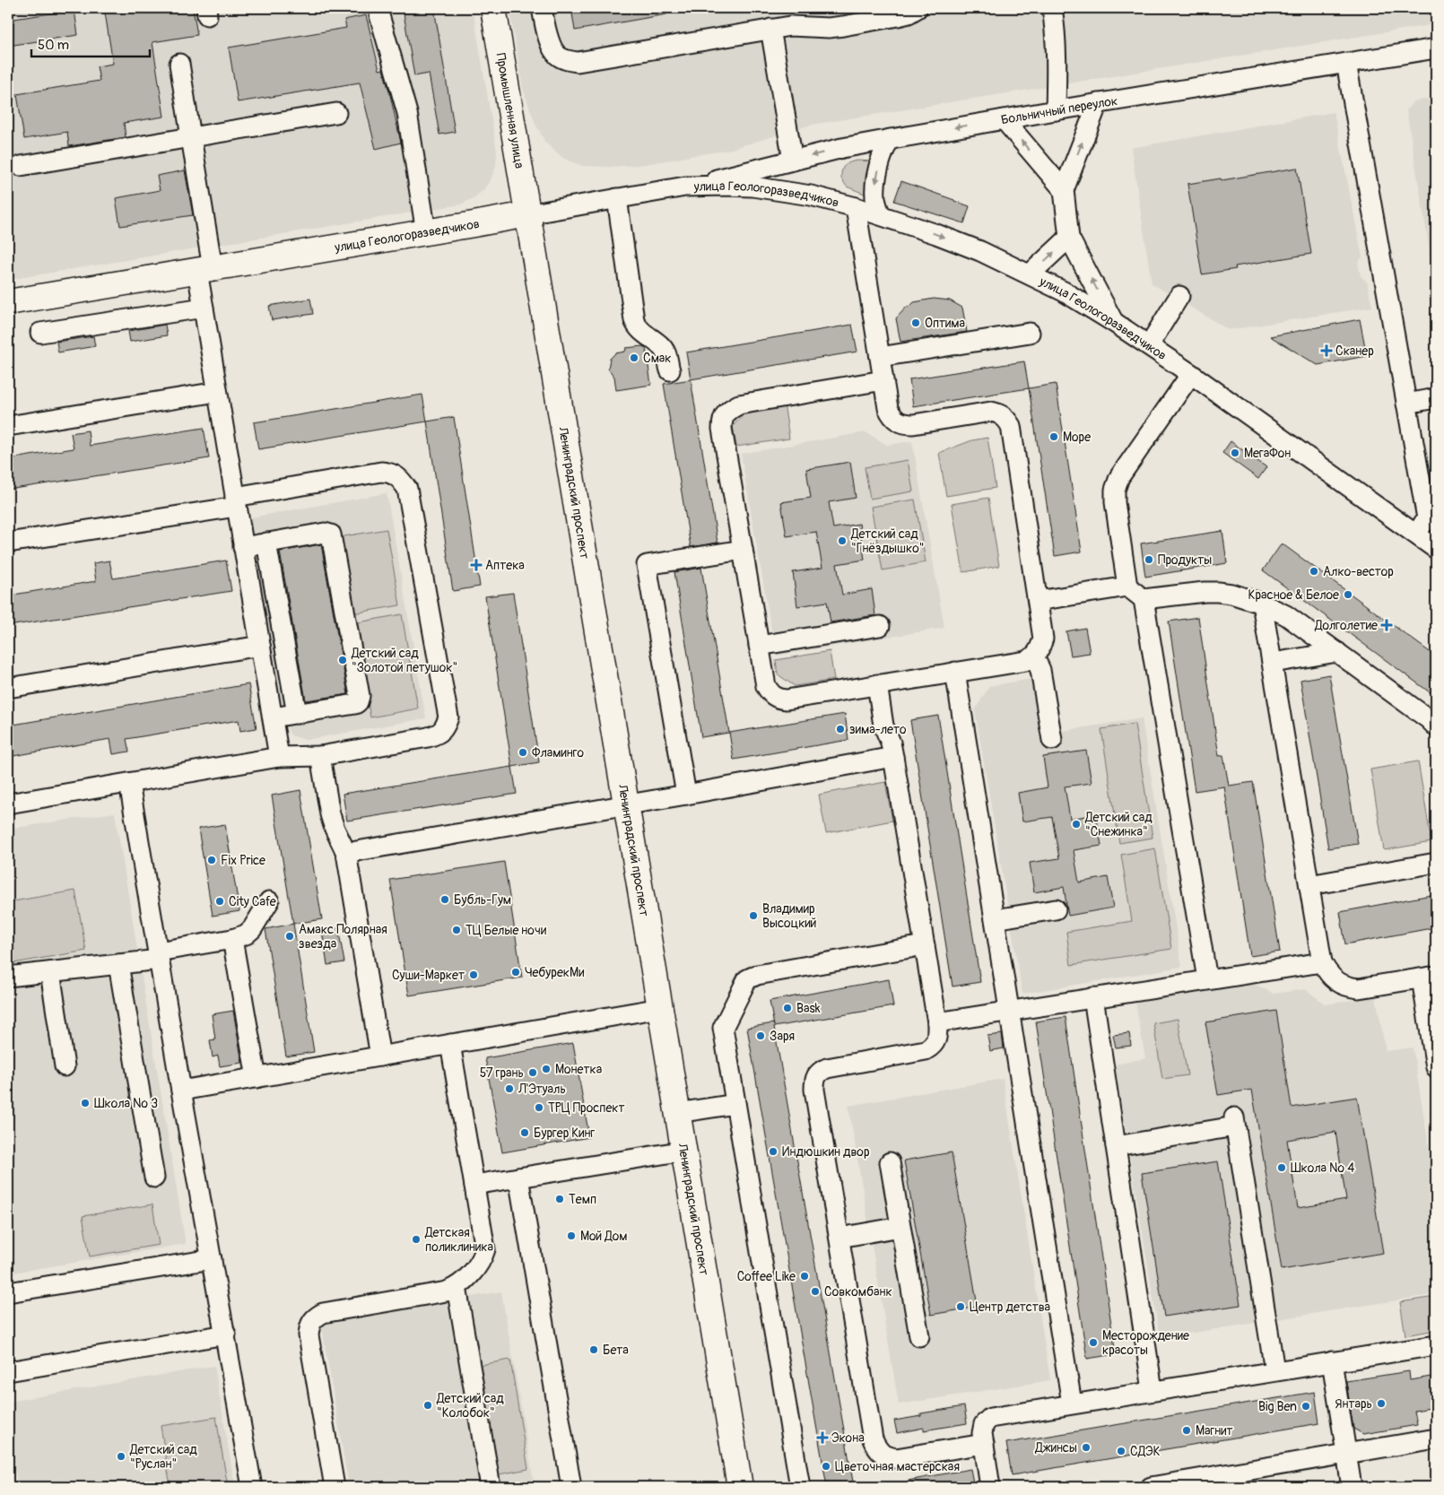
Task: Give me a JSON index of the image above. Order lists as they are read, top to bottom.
{
  "streets": {
    "main road": ["Промышленная улица", "улица Геологоразведчиков", "Ленинградский проспект"],
    "street": ["Больничный переулок"]
  },
  "crossings": [
    ["Больничный переулок", "улица Геологоразведчиков"],
    ["Промышленная улица", "улица Геологоразведчиков"],
    ["Промышленная улица", "Ленинградский проспект"],
    ["улица Геологоразведчиков", "Ленинградский проспект"]
  ],
  "places": {
    "other": [
      "Оптима",
      "Смак",
      "Море",
      "МегаФон",
      "Детский сад \"Гнёздышко\"",
      "Продукты",
      "Алко-вестор",
      "Красное & Белое",
      "Детский сад \"Золотой петушок\"",
      "зима-лето",
      "Фламинго",
      "Детский сад \"Снежинка\"",
      "Fix Price",
      "Бубль-Гум",
      "City Cafe",
      "Владимир Высоцкий",
      "ТЦ Белые ночи",
      "Амакс Полярная звезда",
      "ЧебурекМи",
      "Суши-Маркет",
      "Bask",
      "Заря",
      "Монетка",
      "57 грань",
      "Л'Этуаль",
      "Школа № 3",
      "ТРЦ Проспект",
      "Бургер Кинг",
      "Индюшкин двор",
      "Школа № 4",
      "Темп",
      "Мой Дом",
      "Детская поликлиника",
      "Coffee Like",
      "Совкомбанк",
      "Центр детства",
      "Месторождение красоты",
      "Бета",
      "Янтарь",
      "Детский сад \"Колобок\"",
      "Big Ben",
      "Магнит",
      "Джинсы",
      "СДЭК",
      "Детский сад \"Руслан\"",
      "Цветочная мастерская"
    ],
    "health": [
      "Сканер",
      "Аптека",
      "Долголетие",
      "Экона"
    ]
  },
  "scale_bar": "50 m"
}
